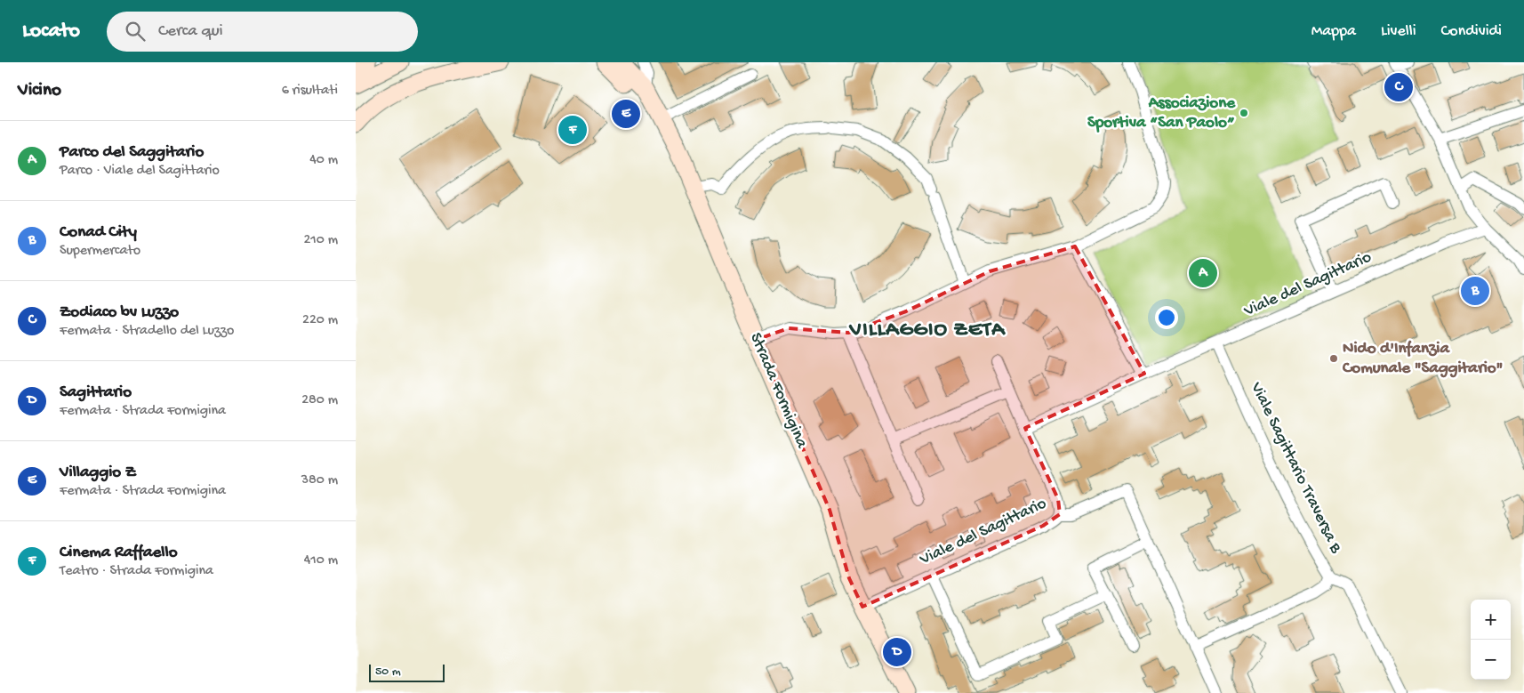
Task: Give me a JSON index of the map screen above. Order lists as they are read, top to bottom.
{
  "streets": {
    "street": ["Viale del Sagittario", "Strada Formigina", "Viale Sagittario Traversa B"]
  },
  "crossings": [
    ["Viale del Sagittario", "Strada Formigina"],
    ["Viale del Sagittario", "Viale Sagittario Traversa B"]
  ],
  "districts": ["VILLAGGIO ZETA"],
  "places": ["Associazione Sportiva “San Paolo”", "Nido d'Infanzia Comunale \"Saggitario\""],
  "scale_bar": "50 m",
  "page": {
    "header": "Locato",
    "search": "Cerca qui",
    "nav": ["Mappa", "Livelli", "Condividi"],
    "heading": ["Vicino", "6 risultati"],
    "pins": [
      "C",
      "E",
      "F",
      "A",
      "B",
      "D"
    ],
    "list": [
      {
        "mark": "A",
        "name": "Parco del Saggitario",
        "note": "Parco · Viale del Sagittario",
        "value": "40 m"
      },
      {
        "mark": "B",
        "name": "Conad City",
        "note": "Supermercato",
        "value": "210 m"
      },
      {
        "mark": "C",
        "name": "Zodiaco bv Luzzo",
        "note": "Fermata · Stradello del Luzzo",
        "value": "220 m"
      },
      {
        "mark": "D",
        "name": "Sagittario",
        "note": "Fermata · Strada Formigina",
        "value": "280 m"
      },
      {
        "mark": "E",
        "name": "Villaggio Z",
        "note": "Fermata · Strada Formigina",
        "value": "380 m"
      },
      {
        "mark": "F",
        "name": "Cinema Raffaello",
        "note": "Teatro · Strada Formigina",
        "value": "410 m"
      }
    ],
    "map_buttons": ["+", "−"],
    "scale": "50 m"
  }
}
